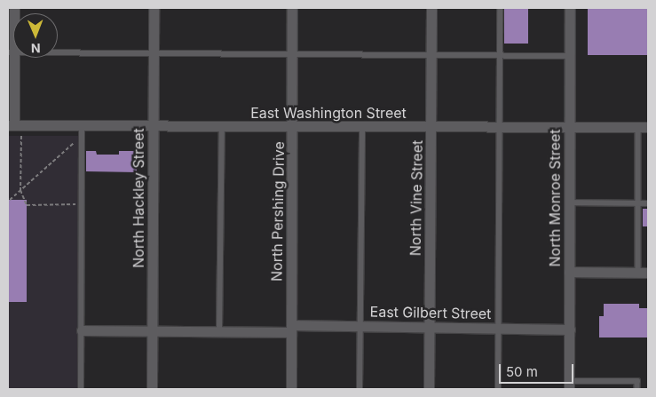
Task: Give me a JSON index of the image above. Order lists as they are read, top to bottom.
{
  "streets": {
    "street": [
      "East Washington Street",
      "North Hackley Street",
      "North Vine Street",
      "North Monroe Street",
      "North Pershing Drive",
      "East Gilbert Street"
    ]
  },
  "crossings": [
    ["East Washington Street", "North Hackley Street"],
    ["East Washington Street", "North Vine Street"],
    ["East Washington Street", "North Monroe Street"],
    ["East Washington Street", "North Pershing Drive"],
    ["North Hackley Street", "East Gilbert Street"],
    ["North Vine Street", "East Gilbert Street"],
    ["North Monroe Street", "East Gilbert Street"],
    ["North Pershing Drive", "East Gilbert Street"]
  ],
  "scale_bar": "50 m",
  "north": "bottom"
}
